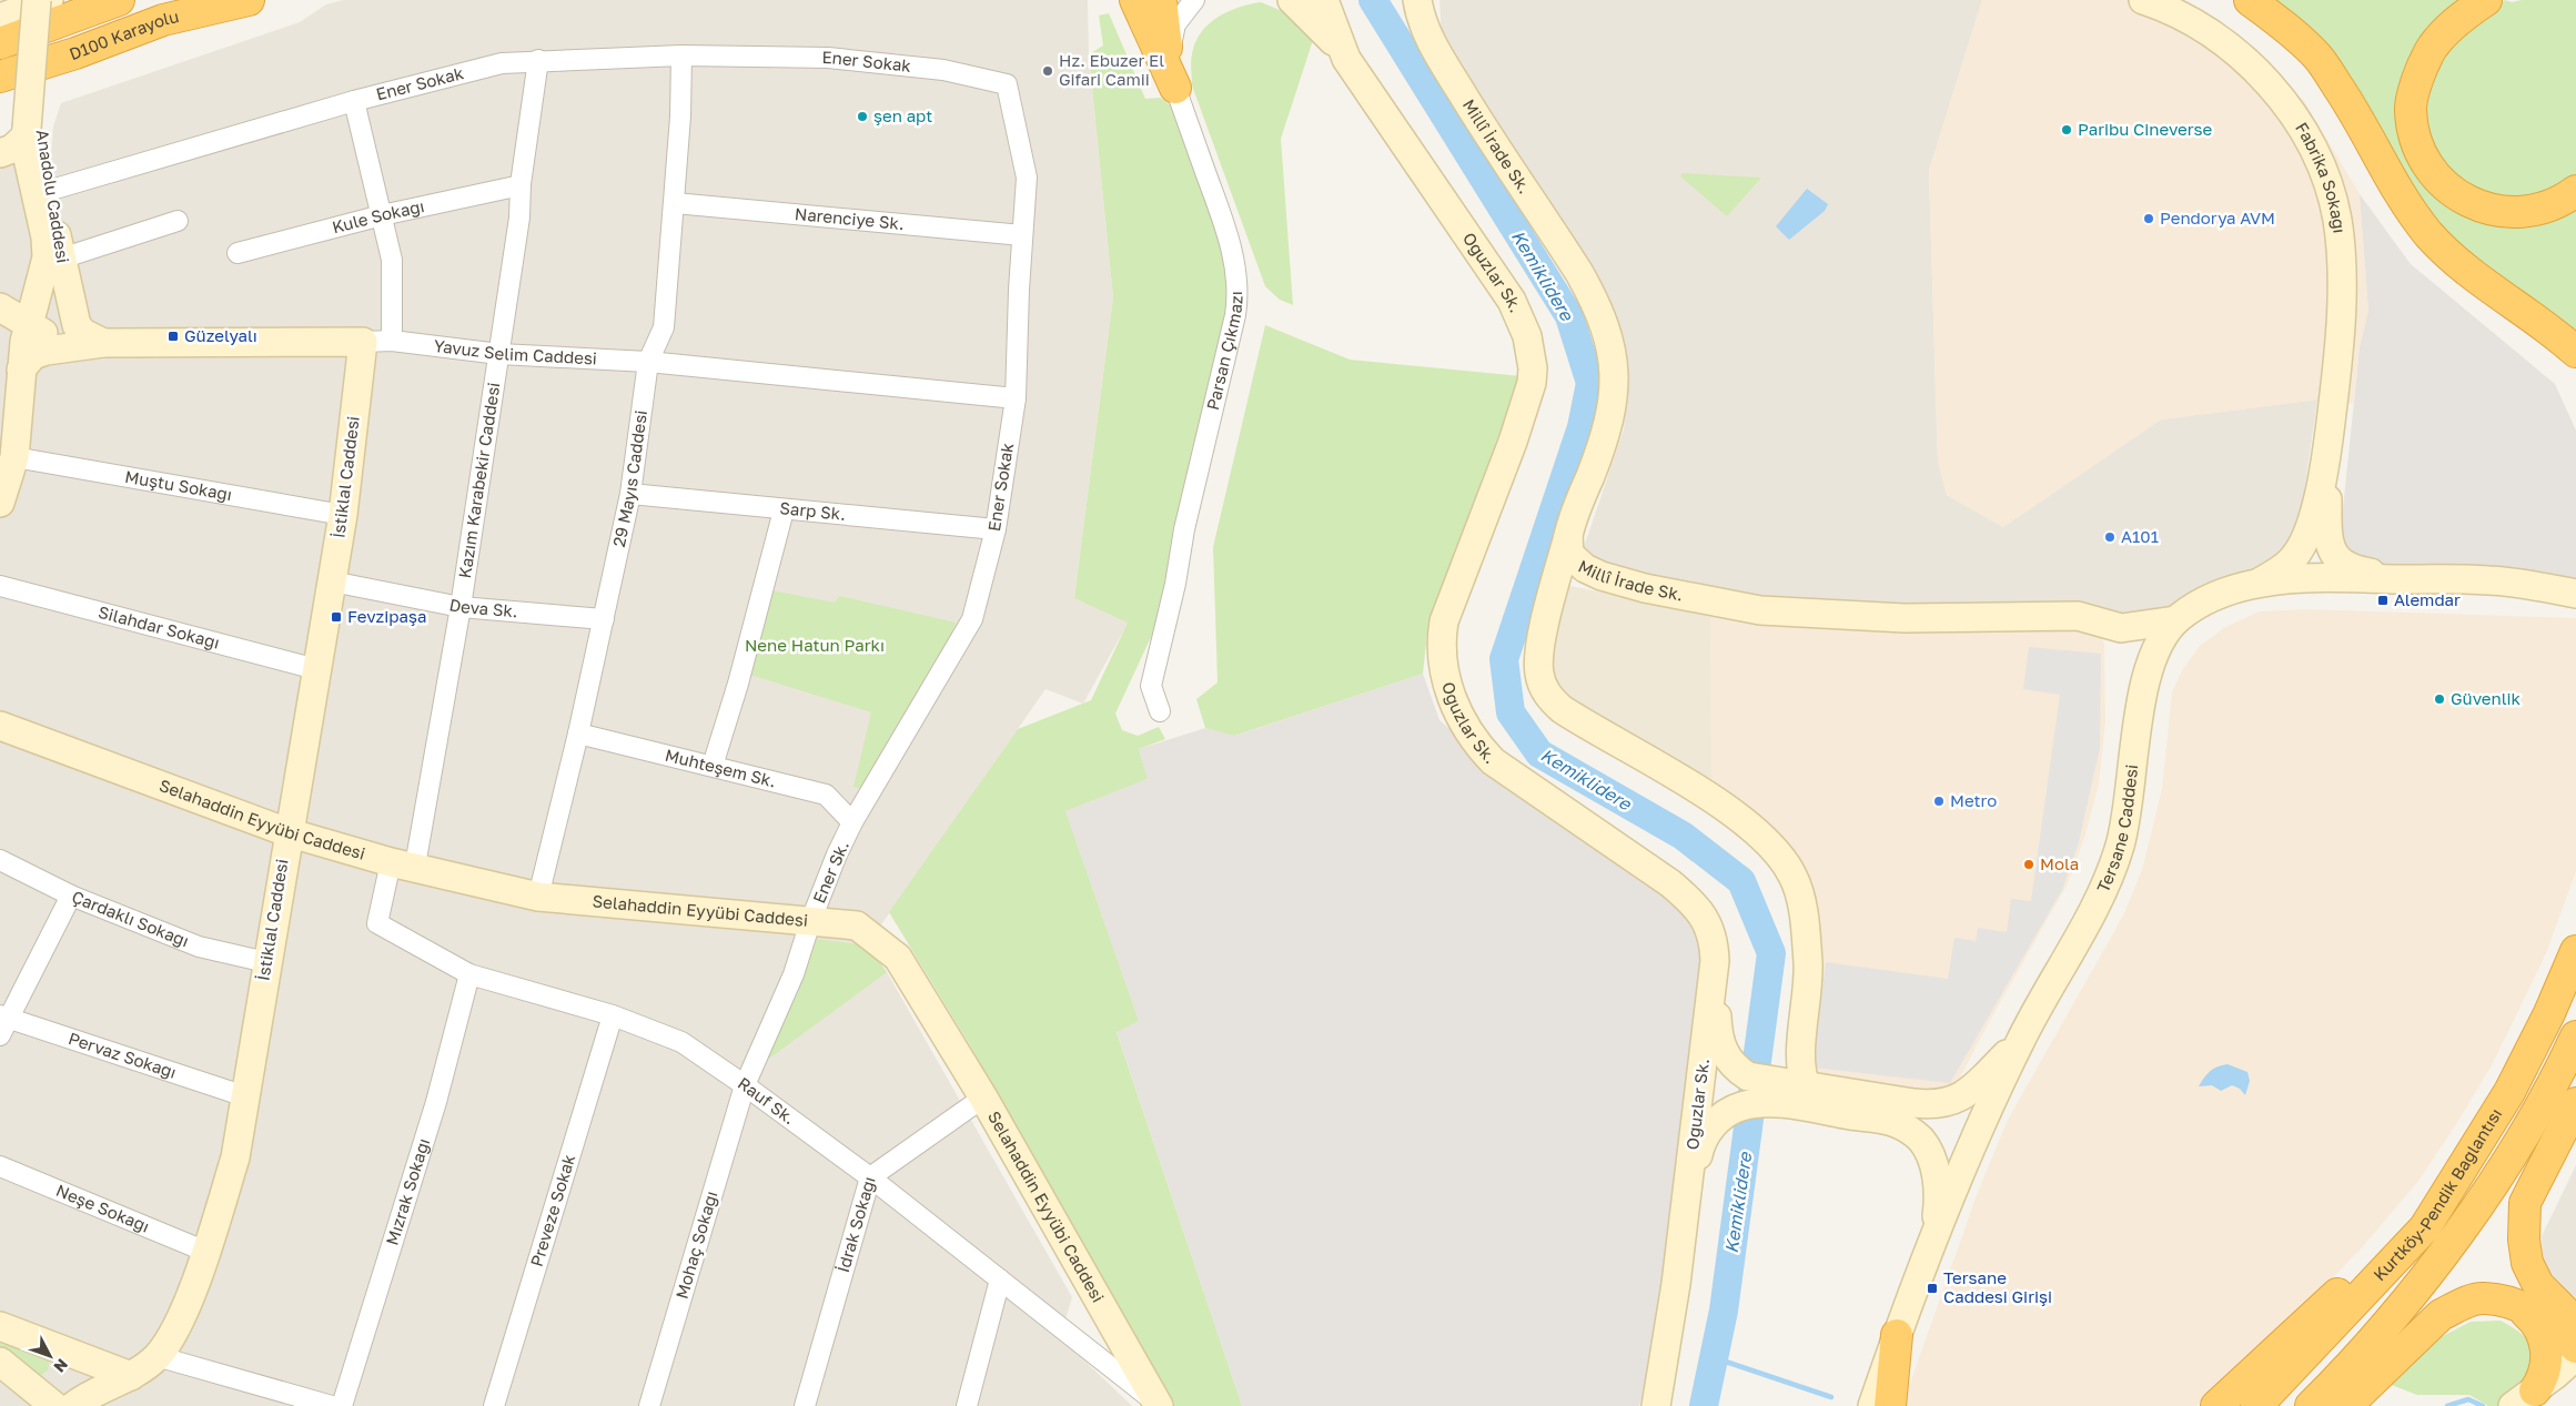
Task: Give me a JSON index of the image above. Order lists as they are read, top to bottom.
{
  "streets": {
    "highway": ["D100 Karayolu", "Kurtköy-Pendik Bağlantısı"],
    "street": [
      "Ener Sokak",
      "Millî İrade Sk.",
      "Fabrika Sokağı",
      "Anadolu Caddesi",
      "Kule Sokağı",
      "Narenciye Sk.",
      "Oğuzlar Sk.",
      "Parsan Çıkmazı",
      "Yavuz Selim Caddesi",
      "İstiklal Caddesi",
      "29 Mayıs Caddesi",
      "Kazım Karabekir Caddesi",
      "Muştu Sokağı",
      "Sarp Sk.",
      "Deva Sk.",
      "Silahdar Sokağı",
      "Muhteşem Sk.",
      "Selahaddin Eyyübi Caddesi",
      "Tersane Caddesi",
      "Ener Sk.",
      "Çardaklı Sokağı",
      "Pervaz Sokağı",
      "Rauf Sk.",
      "Mızrak Sokağı",
      "Neşe Sokağı",
      "Preveze Sokak",
      "İdrak Sokağı",
      "Mohaç Sokağı"
    ]
  },
  "crossings": [
    ["Ener Sokak", "Anadolu Caddesi"],
    ["Ener Sokak", "Narenciye Sk."],
    ["Ener Sokak", "Yavuz Selim Caddesi"],
    ["Ener Sokak", "29 Mayıs Caddesi"],
    ["Ener Sokak", "Kazım Karabekir Caddesi"],
    ["Ener Sokak", "Sarp Sk."],
    ["Ener Sokak", "Muhteşem Sk."],
    ["Ener Sokak", "Ener Sk."],
    ["Millî İrade Sk.", "Tersane Caddesi"],
    ["Fabrika Sokağı", "Tersane Caddesi"],
    ["Anadolu Caddesi", "Yavuz Selim Caddesi"],
    ["Anadolu Caddesi", "Muştu Sokağı"],
    ["Kule Sokağı", "Kazım Karabekir Caddesi"],
    ["Narenciye Sk.", "29 Mayıs Caddesi"],
    ["Yavuz Selim Caddesi", "İstiklal Caddesi"],
    ["Yavuz Selim Caddesi", "29 Mayıs Caddesi"],
    ["Yavuz Selim Caddesi", "Kazım Karabekir Caddesi"],
    ["İstiklal Caddesi", "Muştu Sokağı"],
    ["İstiklal Caddesi", "Deva Sk."],
    ["İstiklal Caddesi", "Silahdar Sokağı"],
    ["İstiklal Caddesi", "Selahaddin Eyyübi Caddesi"],
    ["İstiklal Caddesi", "Çardaklı Sokağı"],
    ["İstiklal Caddesi", "Pervaz Sokağı"],
    ["İstiklal Caddesi", "Neşe Sokağı"],
    ["29 Mayıs Caddesi", "Sarp Sk."],
    ["29 Mayıs Caddesi", "Deva Sk."],
    ["29 Mayıs Caddesi", "Muhteşem Sk."],
    ["29 Mayıs Caddesi", "Selahaddin Eyyübi Caddesi"],
    ["Kazım Karabekir Caddesi", "Deva Sk."],
    ["Kazım Karabekir Caddesi", "Selahaddin Eyyübi Caddesi"],
    ["Kazım Karabekir Caddesi", "Rauf Sk."],
    ["Muhteşem Sk.", "Ener Sk."],
    ["Selahaddin Eyyübi Caddesi", "Ener Sk."],
    ["Selahaddin Eyyübi Caddesi", "Rauf Sk."],
    ["Selahaddin Eyyübi Caddesi", "İdrak Sokağı"],
    ["Ener Sk.", "Rauf Sk."],
    ["Ener Sk.", "Mohaç Sokağı"],
    ["Rauf Sk.", "Mızrak Sokağı"],
    ["Rauf Sk.", "Preveze Sokak"],
    ["Rauf Sk.", "İdrak Sokağı"],
    ["Rauf Sk.", "Mohaç Sokağı"]
  ],
  "water": ["Kemiklidere"],
  "parks": ["Nene Hatun Parkı"],
  "places": {
    "other": [
      "Hz. Ebuzer El Gifari Camii",
      "şen apt",
      "Paribu Cineverse",
      "Pendorya AVM",
      "A101",
      "Güvenlik",
      "Metro",
      "Mola"
    ],
    "transit": [
      "Güzelyalı",
      "Alemdar",
      "Fevzipaşa",
      "Tersane Caddesi Girişi"
    ]
  },
  "north": "bottom right"
}
